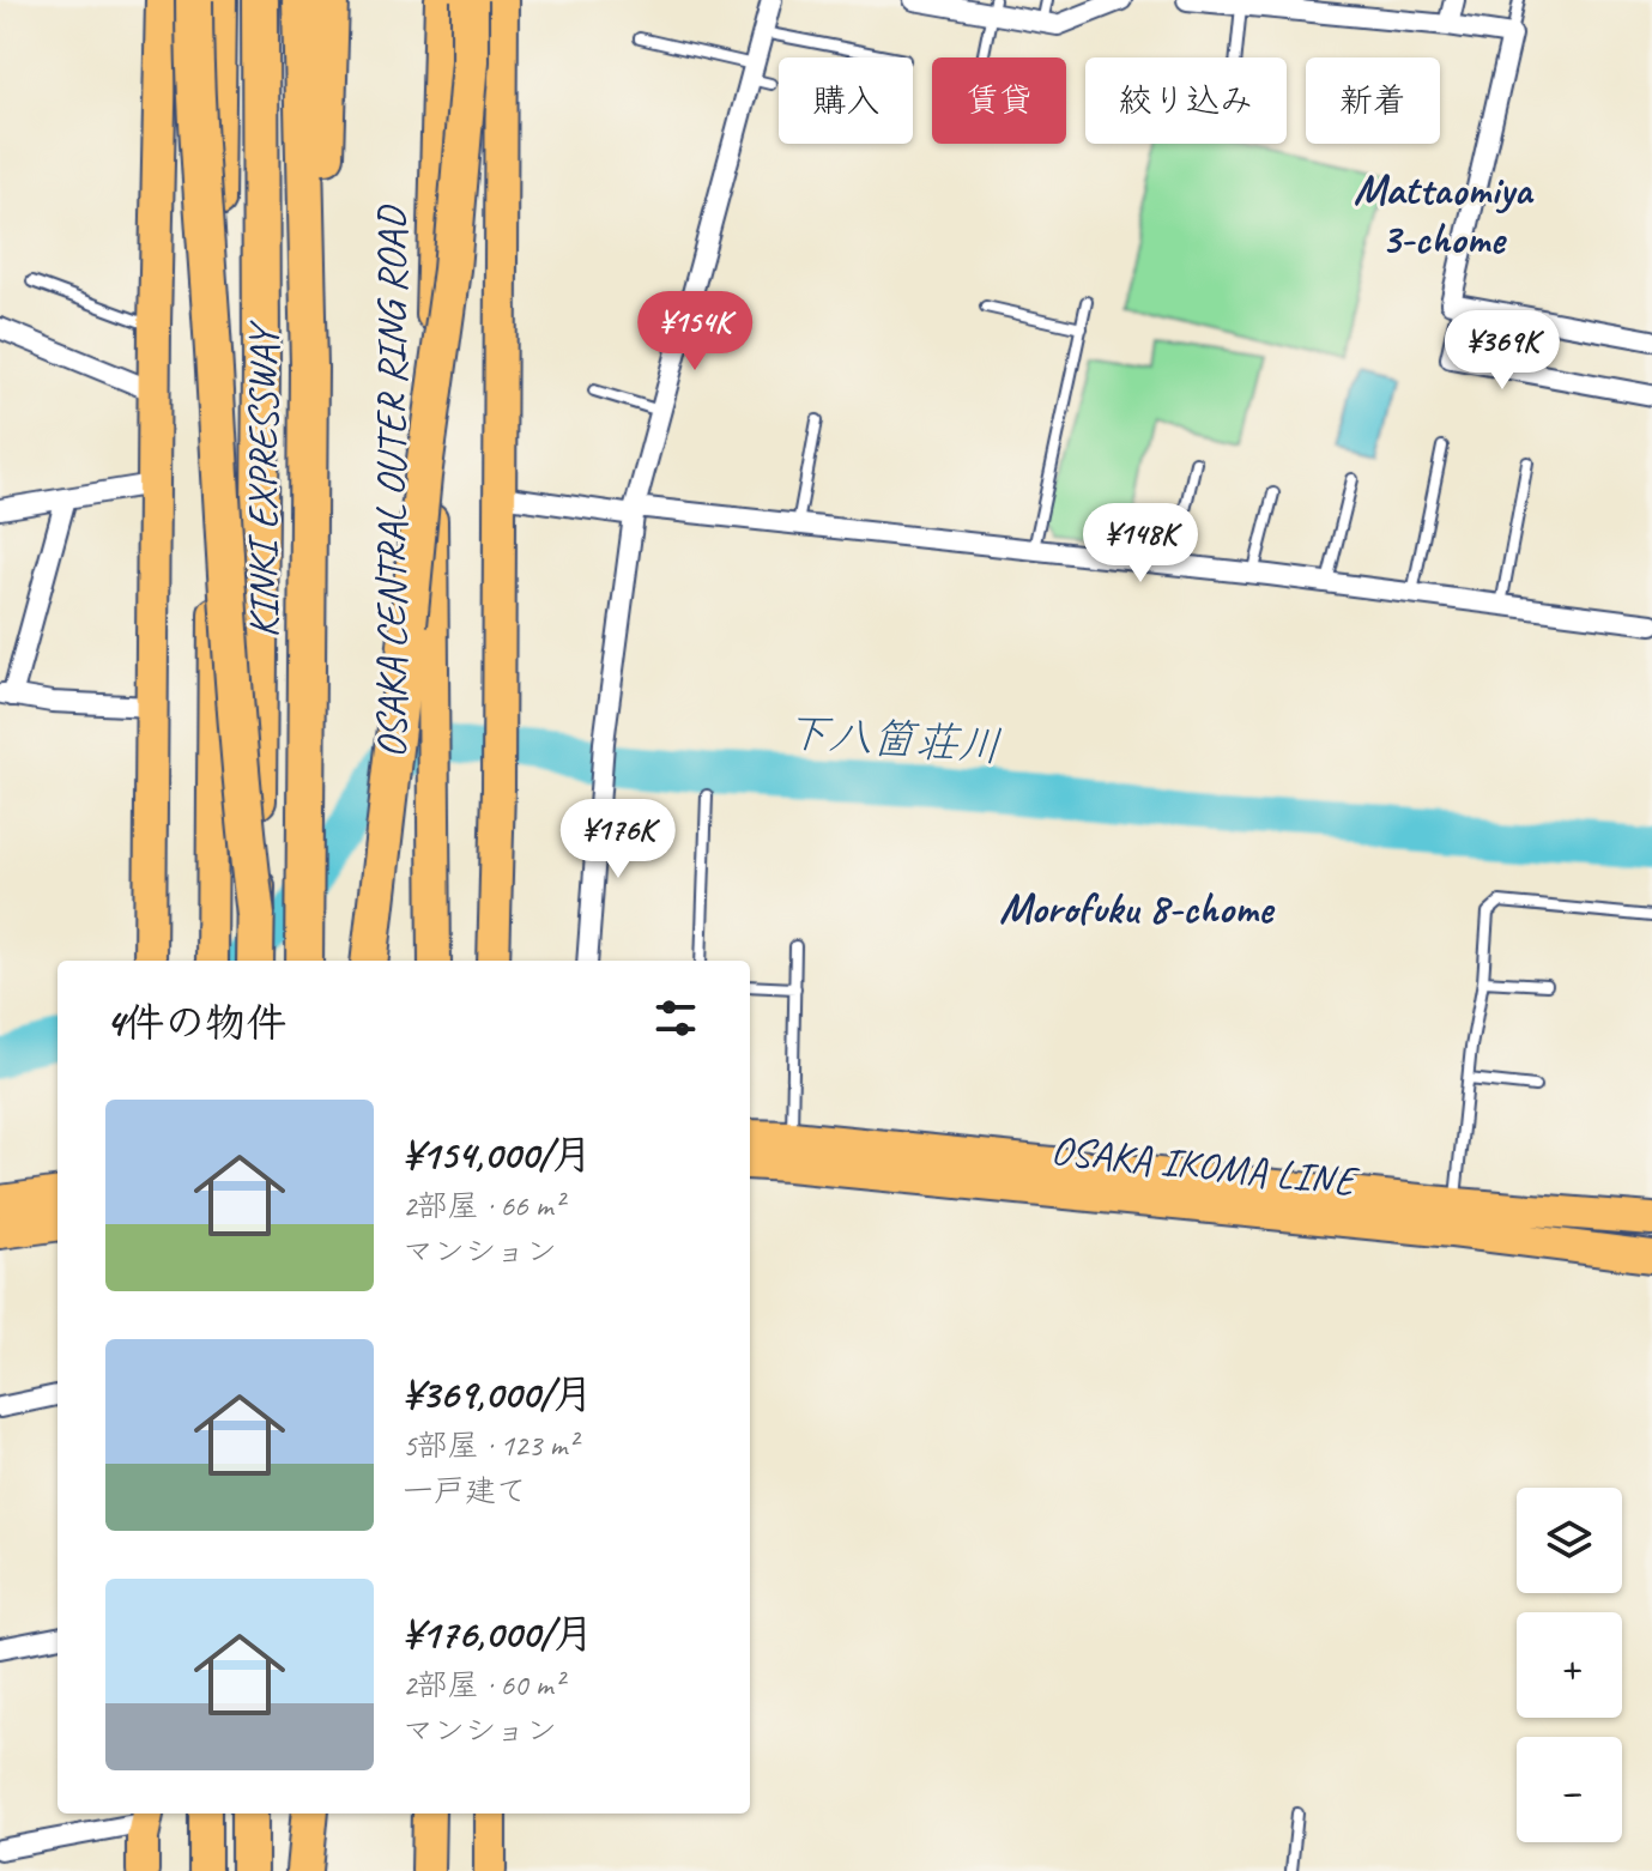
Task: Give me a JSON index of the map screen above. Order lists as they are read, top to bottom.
{
  "streets": {
    "highway": ["KINKI EXPRESSWAY"],
    "main road": ["OSAKA CENTRAL OUTER RING ROAD", "OSAKA IKOMA LINE"]
  },
  "districts": ["Mattaomiya 3-chome", "Morofuku 8-chome"],
  "water": ["下八箇荘川"],
  "page": {
    "chip": [
      "購入",
      "賃貸",
      "絞り込み",
      "新着"
    ],
    "price": [
      "¥154K",
      "¥369K",
      "¥148K",
      "¥176K"
    ],
    "heading": "4件の物件",
    "list": [
      {
        "name": "¥154,000/月",
        "note": "2部屋 · 66 m² · マンション"
      },
      {
        "name": "¥369,000/月",
        "note": "5部屋 · 123 m² · 一戸建て"
      },
      {
        "name": "¥176,000/月",
        "note": "2部屋 · 60 m² · マンション"
      }
    ],
    "map_buttons": ["+", "−"]
  }
}
